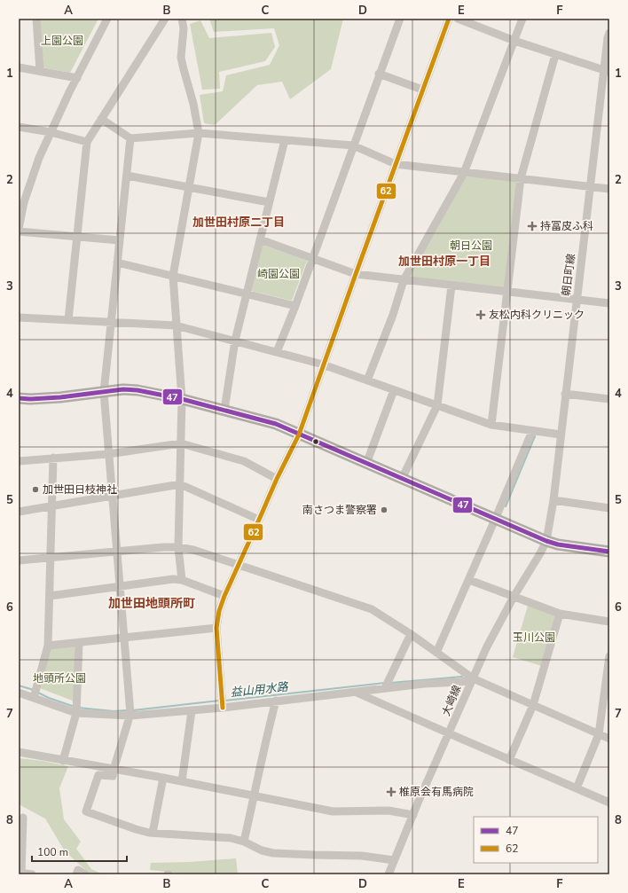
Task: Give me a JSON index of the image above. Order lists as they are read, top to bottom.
{
  "streets": {
    "street": ["朝日町線", "大崎線"]
  },
  "crossings": [
    ["朝日町線", "大崎線"]
  ],
  "districts": ["加世田村原二丁目", "加世田村原一丁目", "加世田地頭所町"],
  "water": ["益山用水路"],
  "parks": [
    "上園公園",
    "朝日公園",
    "崎園公園",
    "玉川公園",
    "地頭所公園"
  ],
  "places": {
    "health": ["持冨皮ふ科", "友松内科クリニック", "椎原会有馬病院"],
    "other": ["加世田日枝神社", "南さつま警察署"]
  },
  "lines": ["transit line 62", "transit line 47"],
  "legend": ["47", "62"],
  "scale_bar": "100 m",
  "grid": {
    "columns": [
      "A",
      "B",
      "C",
      "D",
      "E",
      "F"
    ],
    "rows": [
      "1",
      "2",
      "3",
      "4",
      "5",
      "6",
      "7",
      "8"
    ]
  }
}
